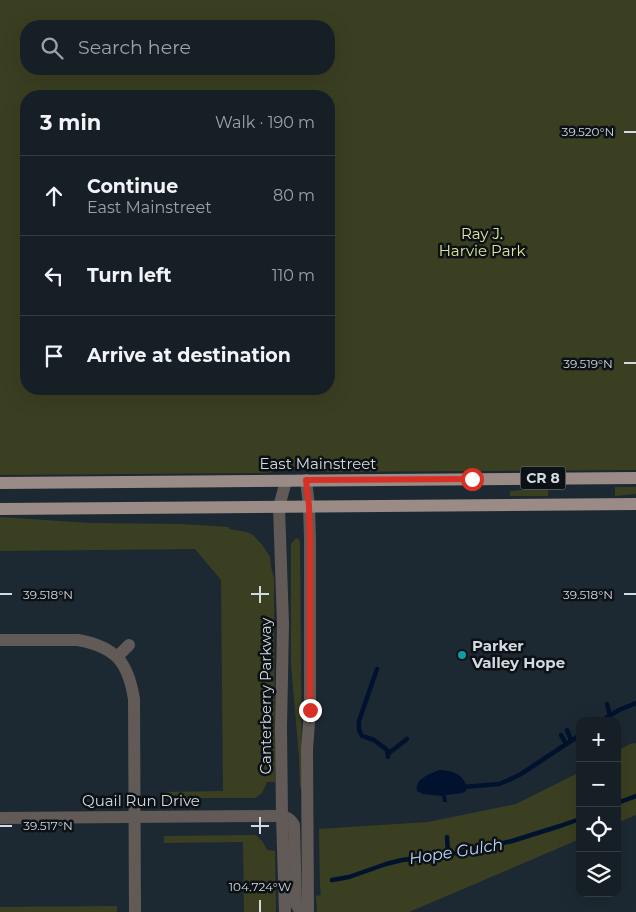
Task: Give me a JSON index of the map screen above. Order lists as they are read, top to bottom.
{
  "streets": {
    "main road": ["East Mainstreet", "CR 8"],
    "street": ["Canterberry Parkway", "Quail Run Drive"]
  },
  "crossings": [
    ["East Mainstreet", "Canterberry Parkway"],
    ["Canterberry Parkway", "Quail Run Drive"]
  ],
  "water": ["Hope Gulch"],
  "parks": ["Ray J. Harvie Park"],
  "places": ["Parker Valley Hope"],
  "page": {
    "search": "Search here",
    "heading": ["3 min", "Walk · 190 m"],
    "list": [
      ["Continue", "East Mainstreet", "80 m"],
      ["Turn left", "110 m"],
      "Arrive at destination"
    ],
    "map_buttons": ["+", "−"]
  },
  "coordinates": [
    "39.520°N",
    "39.519°N",
    "39.518°N",
    "39.517°N",
    "104.724°W"
  ]
}
